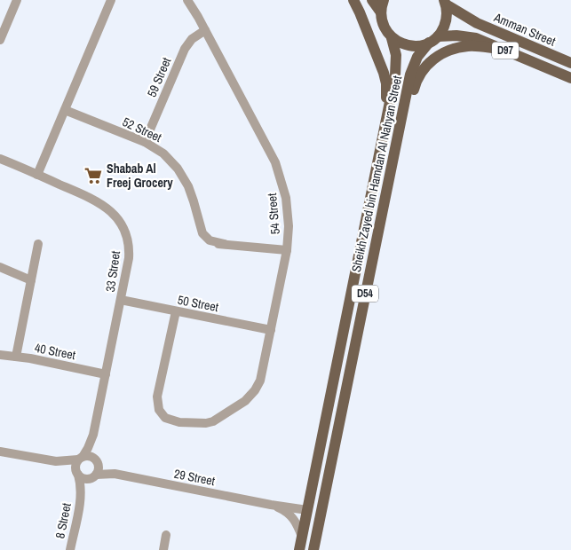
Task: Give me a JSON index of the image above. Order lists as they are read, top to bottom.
{
  "streets": {
    "main road": [
      "Amman Street",
      "D97",
      "Sheikh Zayed bin Hamdan Al Nahyan Street",
      "D54"
    ],
    "street": [
      "59 Street",
      "52 Street",
      "54 Street",
      "33 Street",
      "50 Street",
      "40 Street",
      "29 Street",
      "8 Street"
    ]
  },
  "crossings": [
    ["Amman Street", "Sheikh Zayed bin Hamdan Al Nahyan Street"],
    ["D97", "Sheikh Zayed bin Hamdan Al Nahyan Street"],
    ["59 Street", "52 Street"],
    ["59 Street", "54 Street"],
    ["52 Street", "54 Street"],
    ["Sheikh Zayed bin Hamdan Al Nahyan Street", "29 Street"],
    ["54 Street", "50 Street"],
    ["33 Street", "50 Street"],
    ["33 Street", "40 Street"],
    ["33 Street", "29 Street"],
    ["33 Street", "8 Street"],
    ["29 Street", "8 Street"]
  ],
  "places": {
    "supermarket": ["Shabab Al Freej Grocery"]
  }
}
